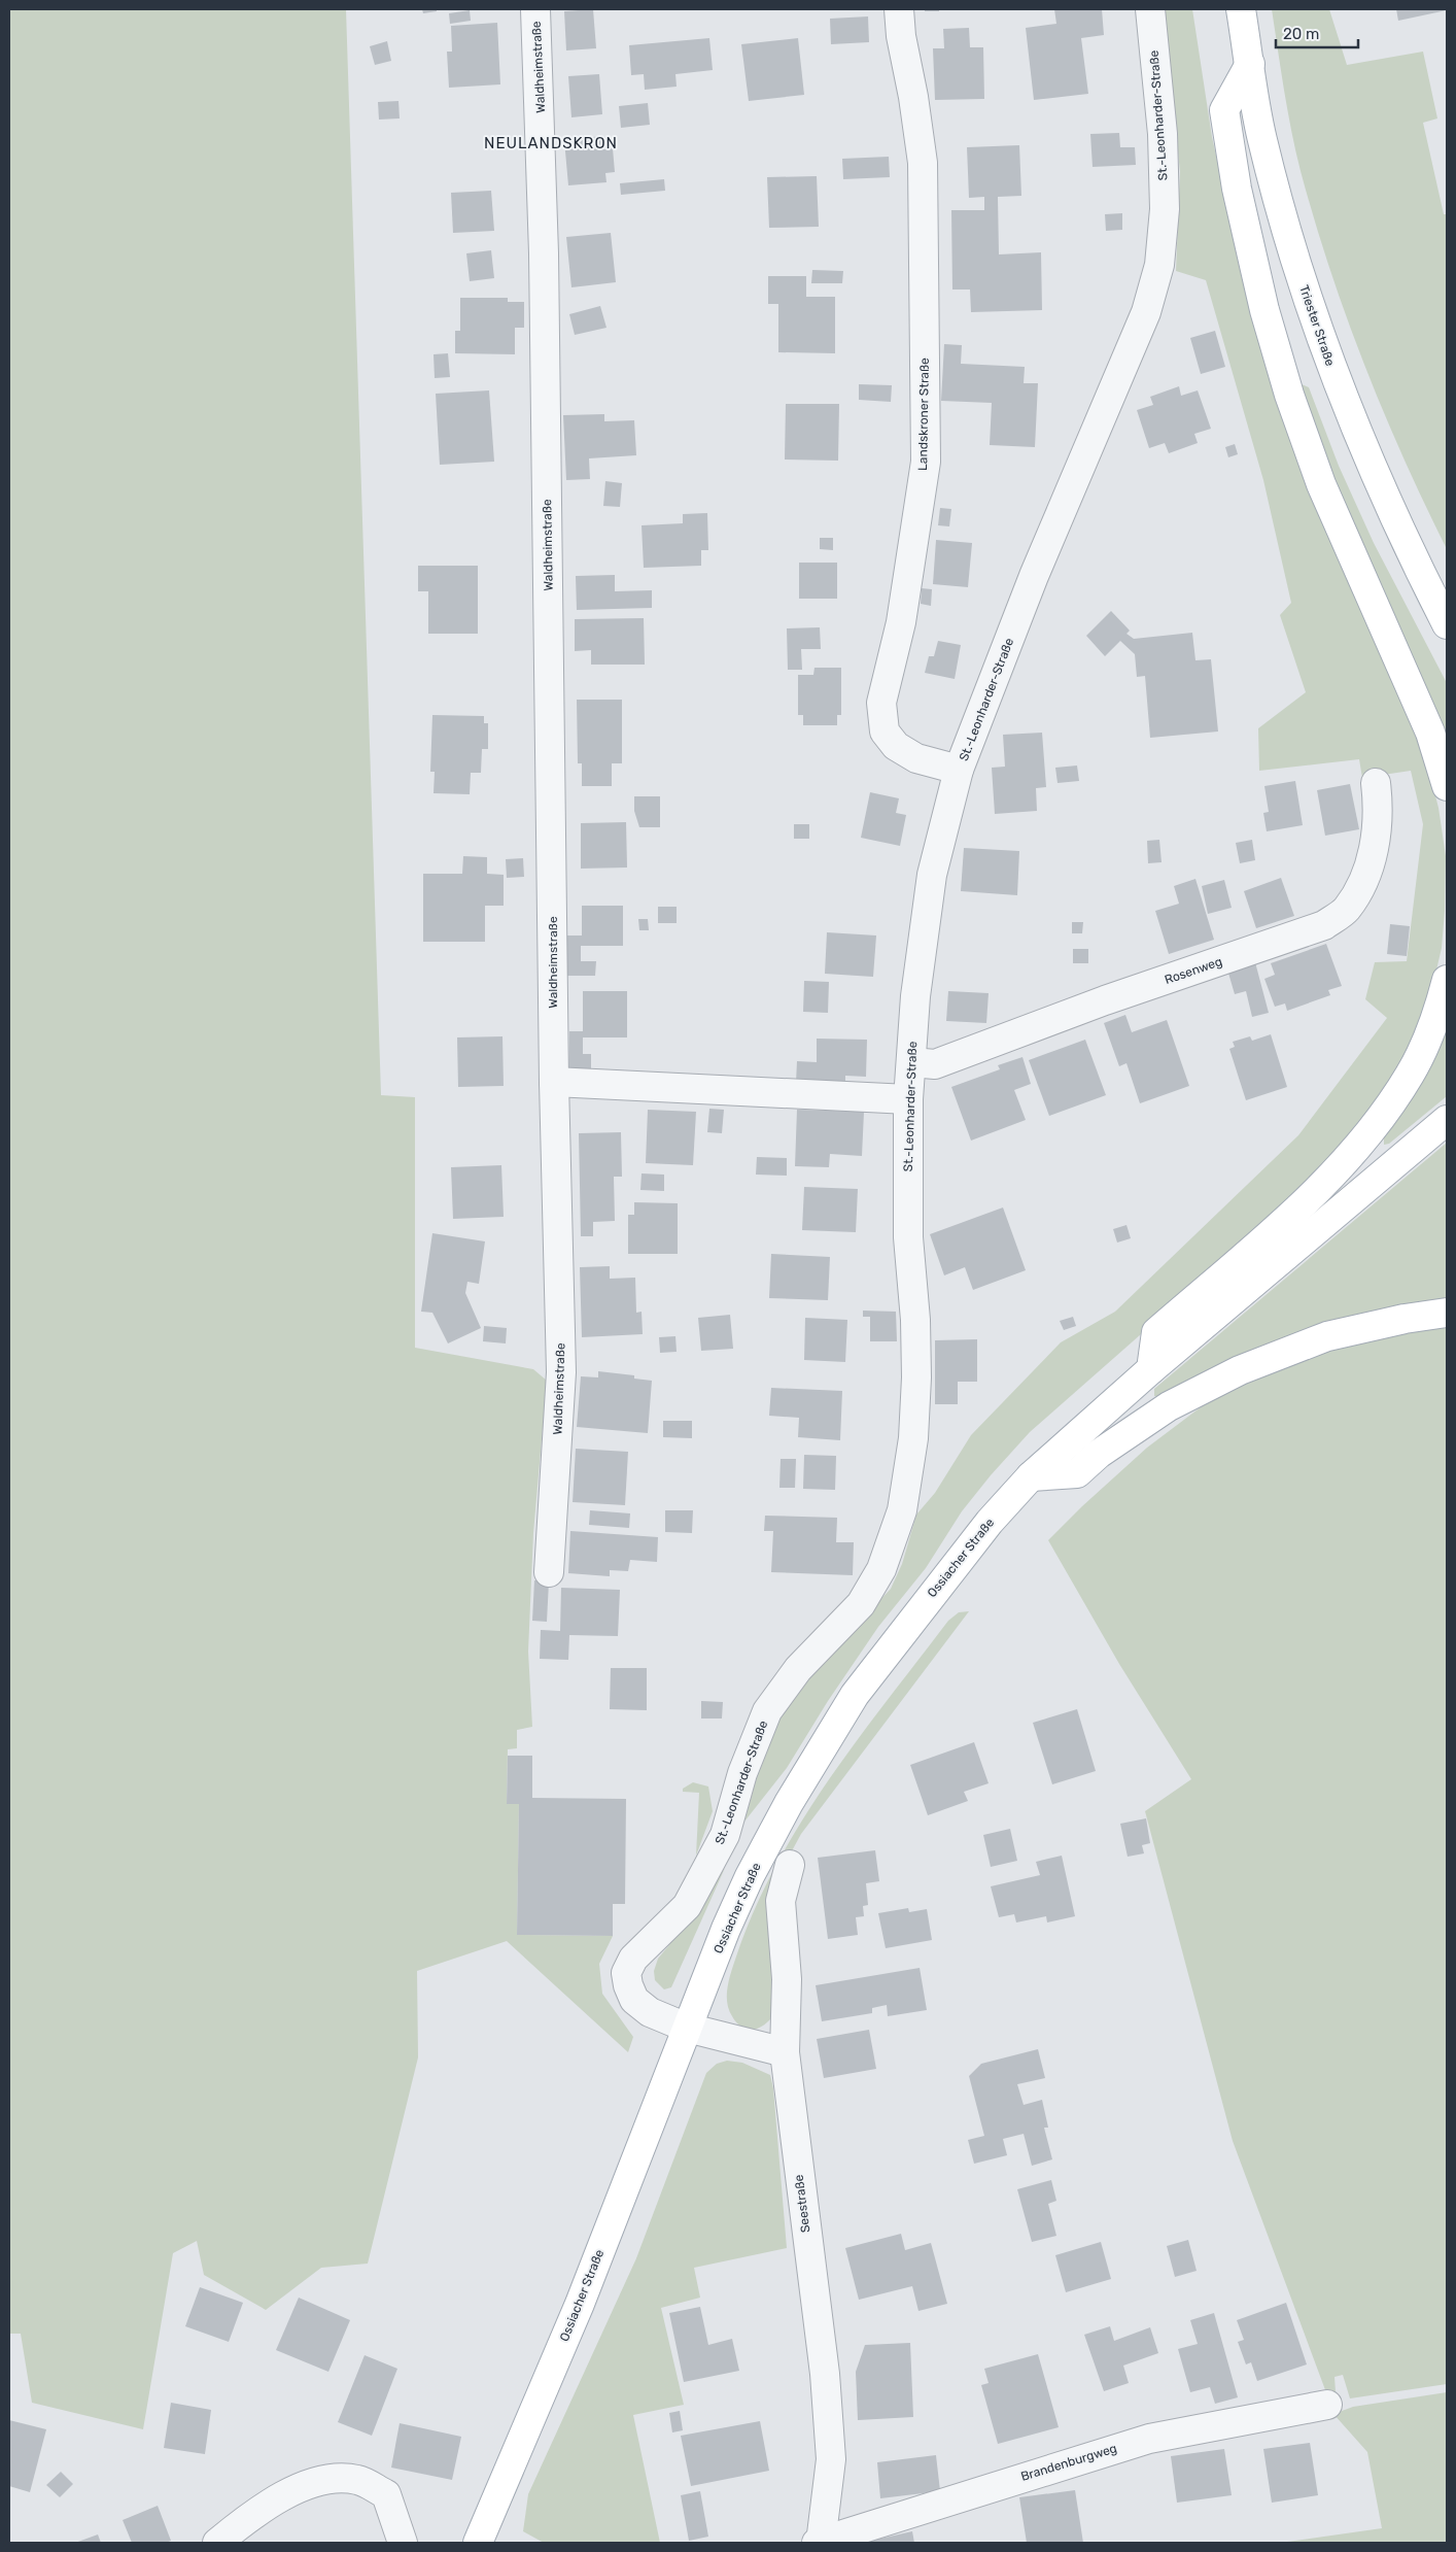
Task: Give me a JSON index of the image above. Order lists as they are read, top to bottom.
{
  "streets": {
    "main road": ["Triester Straße", "Ossiacher Straße"],
    "street": [
      "Waldheimstraße",
      "St.-Leonharder-Straße",
      "Landskroner Straße",
      "Rosenweg",
      "Seestraße",
      "Brandenburgweg"
    ]
  },
  "crossings": [
    ["St.-Leonharder-Straße", "Landskroner Straße"],
    ["St.-Leonharder-Straße", "Rosenweg"],
    ["St.-Leonharder-Straße", "Ossiacher Straße"],
    ["St.-Leonharder-Straße", "Seestraße"],
    ["Seestraße", "Brandenburgweg"]
  ],
  "districts": ["NEULANDSKRON"],
  "scale_bar": "20 m"
}
